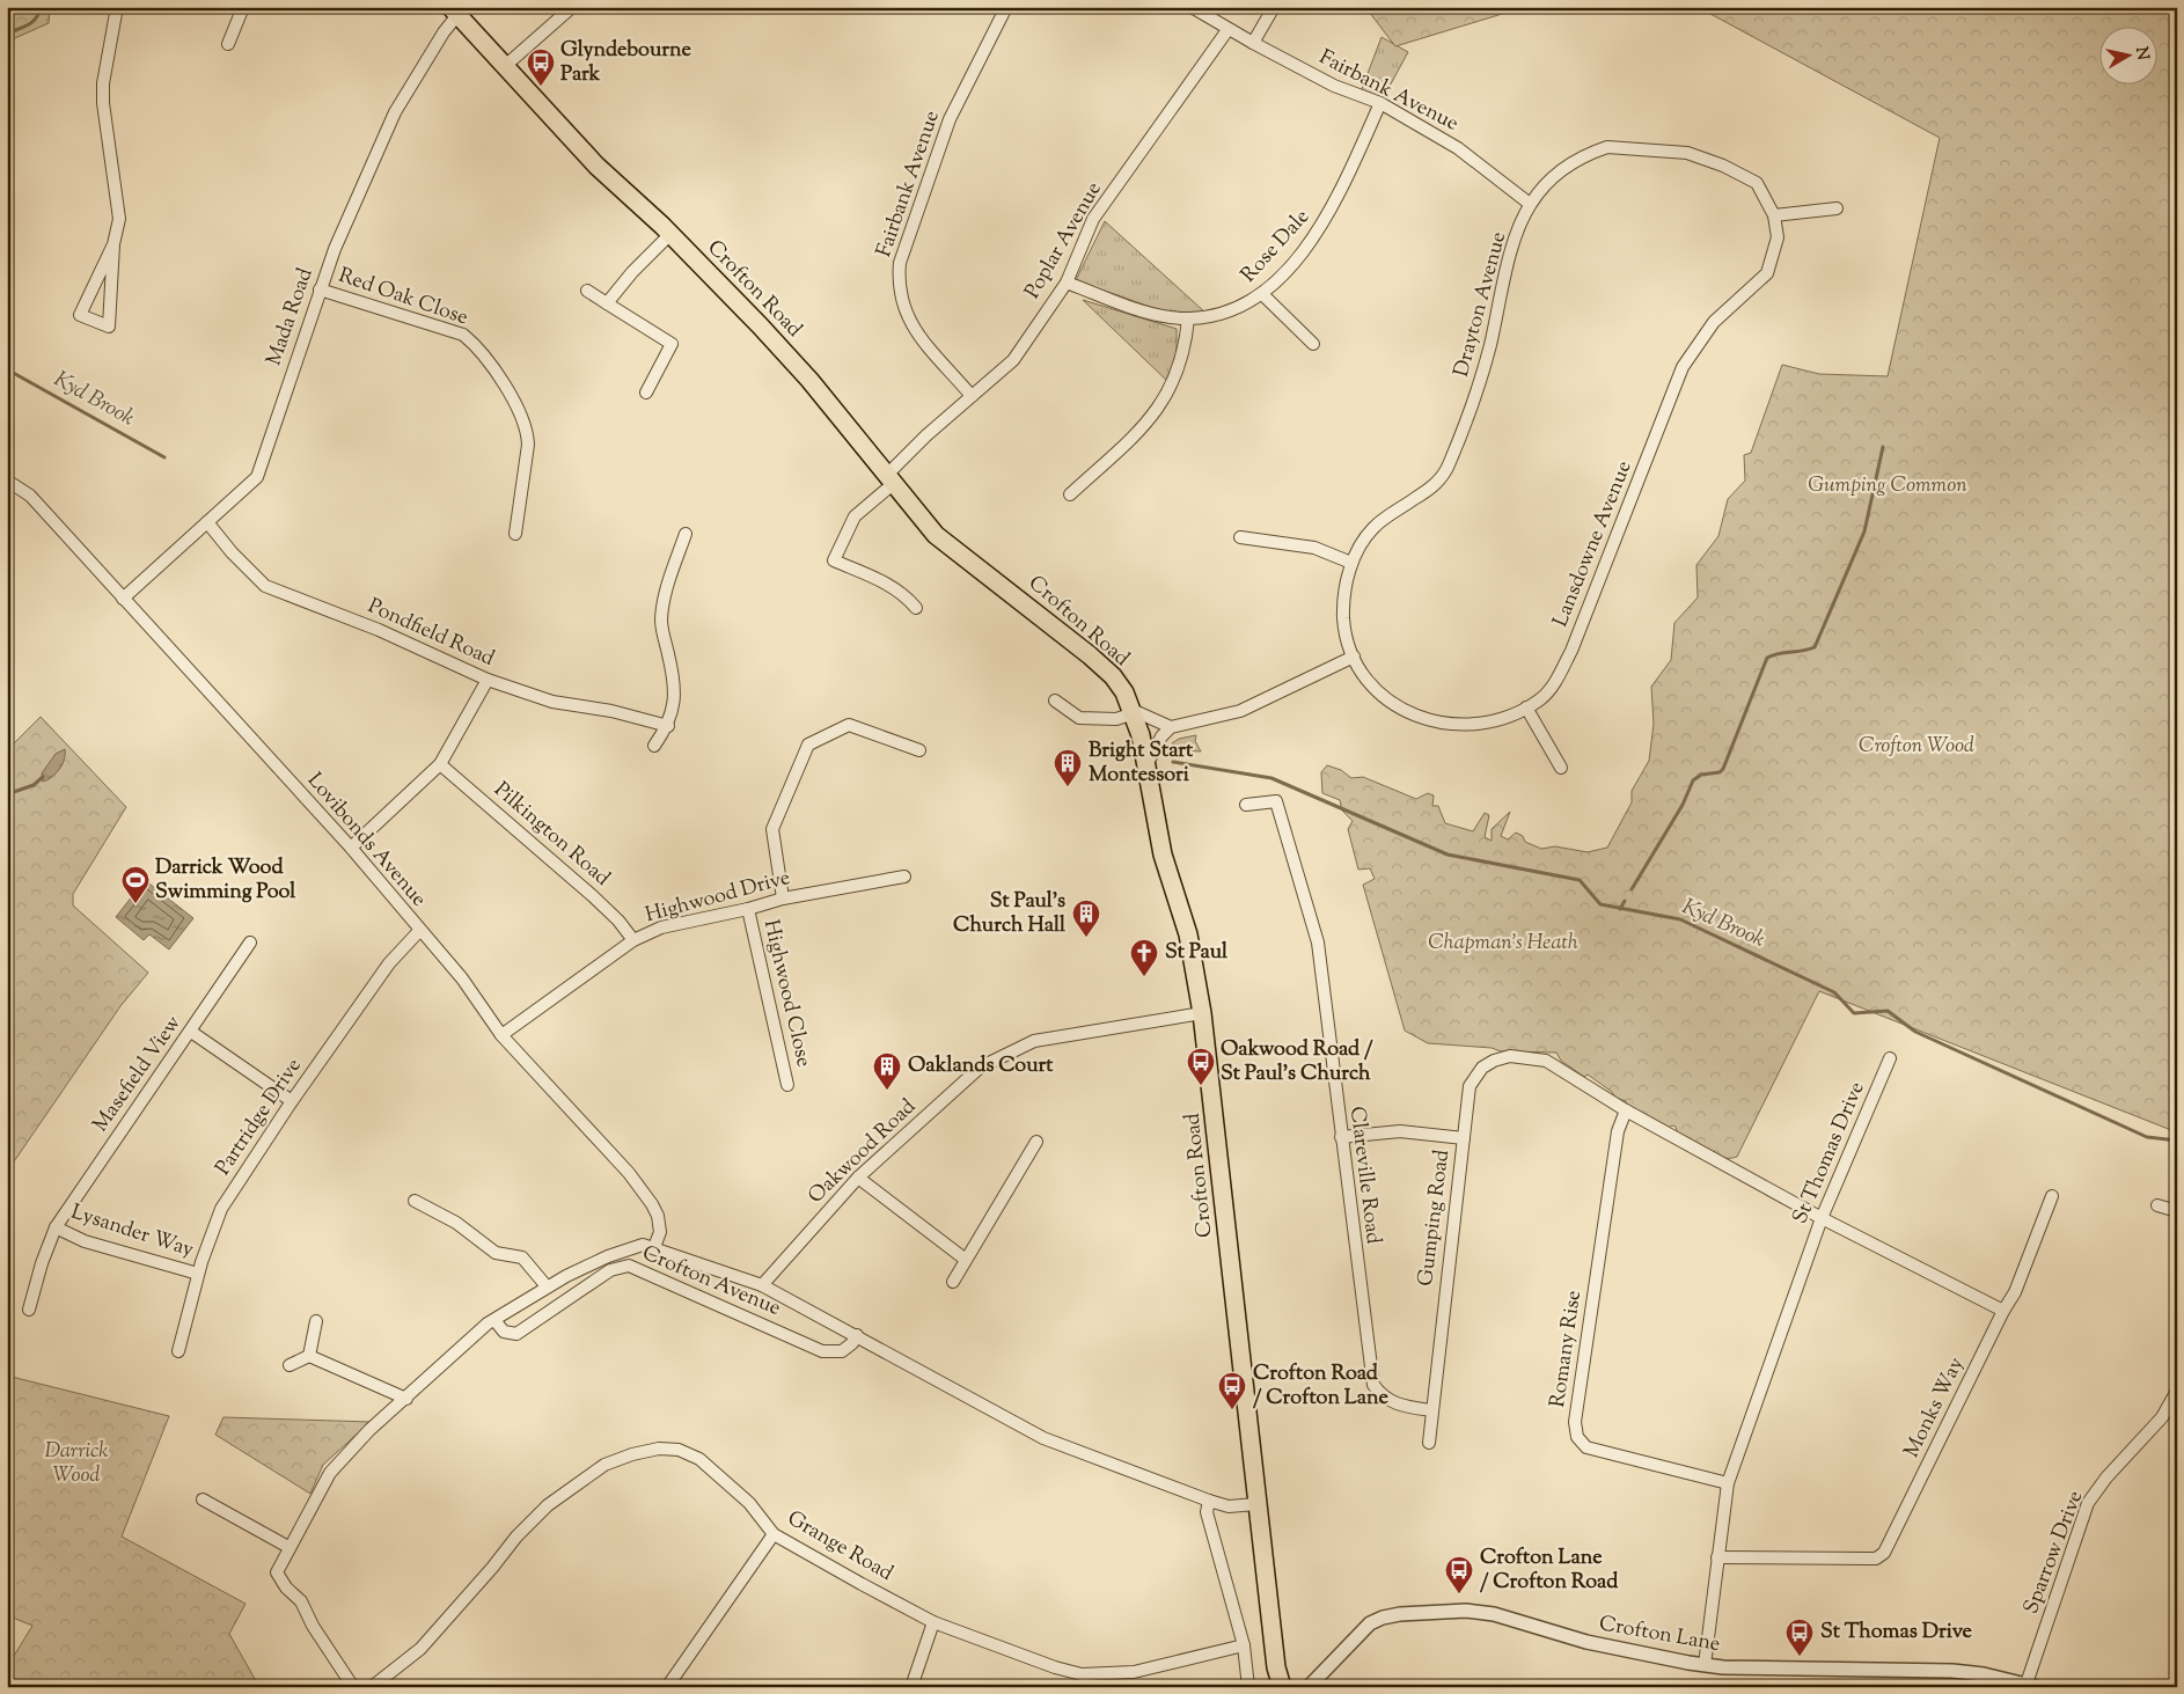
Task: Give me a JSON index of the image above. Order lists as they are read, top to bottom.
{
  "streets": {
    "main road": ["Crofton Road"],
    "street": [
      "Fairbank Avenue",
      "Poplar Avenue",
      "Rose Dale",
      "Red Oak Close",
      "Drayton Avenue",
      "Mada Road",
      "Lansdowne Avenue",
      "Pondfield Road",
      "Pilkington Road",
      "Lovibonds Avenue",
      "Highwood Drive",
      "Highwood Close",
      "Masefield View",
      "Partridge Drive",
      "Oakwood Road",
      "St Thomas Drive",
      "Clareville Road",
      "Gumping Road",
      "Lysander Way",
      "Crofton Avenue",
      "Romany Rise",
      "Monks Way",
      "Grange Road",
      "Sparrow Drive",
      "Crofton Lane"
    ]
  },
  "crossings": [
    ["Fairbank Avenue", "Poplar Avenue"],
    ["Fairbank Avenue", "Rose Dale"],
    ["Fairbank Avenue", "Drayton Avenue"],
    ["Poplar Avenue", "Rose Dale"],
    ["Poplar Avenue", "Crofton Road"],
    ["Crofton Road", "Mada Road"],
    ["Crofton Road", "Oakwood Road"],
    ["Crofton Road", "Crofton Avenue"],
    ["Red Oak Close", "Mada Road"],
    ["Drayton Avenue", "Lansdowne Avenue"],
    ["Mada Road", "Pondfield Road"],
    ["Mada Road", "Lovibonds Avenue"],
    ["Pilkington Road", "Highwood Drive"],
    ["Lovibonds Avenue", "Highwood Drive"],
    ["Lovibonds Avenue", "Partridge Drive"],
    ["Lovibonds Avenue", "Crofton Avenue"],
    ["Highwood Drive", "Highwood Close"],
    ["Masefield View", "Lysander Way"],
    ["Partridge Drive", "Lysander Way"],
    ["Oakwood Road", "Crofton Avenue"],
    ["St Thomas Drive", "Romany Rise"],
    ["St Thomas Drive", "Monks Way"],
    ["St Thomas Drive", "Crofton Lane"],
    ["Clareville Road", "Gumping Road"],
    ["Gumping Road", "Romany Rise"],
    ["Sparrow Drive", "Crofton Lane"]
  ],
  "water": ["Kyd Brook"],
  "parks": [
    "Gumping Common",
    "Crofton Wood",
    "Chapman's Heath",
    "Darrick Wood"
  ],
  "places": {
    "bus stop": [
      "Glyndebourne Park",
      "Oakwood Road / St Paul's Church",
      "Crofton Road / Crofton Lane",
      "Crofton Lane / Crofton Road",
      "St Thomas Drive"
    ],
    "building": ["Bright Start Montessori", "St Paul's Church Hall", "Oaklands Court"],
    "sports": ["Darrick Wood Swimming Pool"],
    "church": ["St Paul"]
  },
  "north": "right"
}
